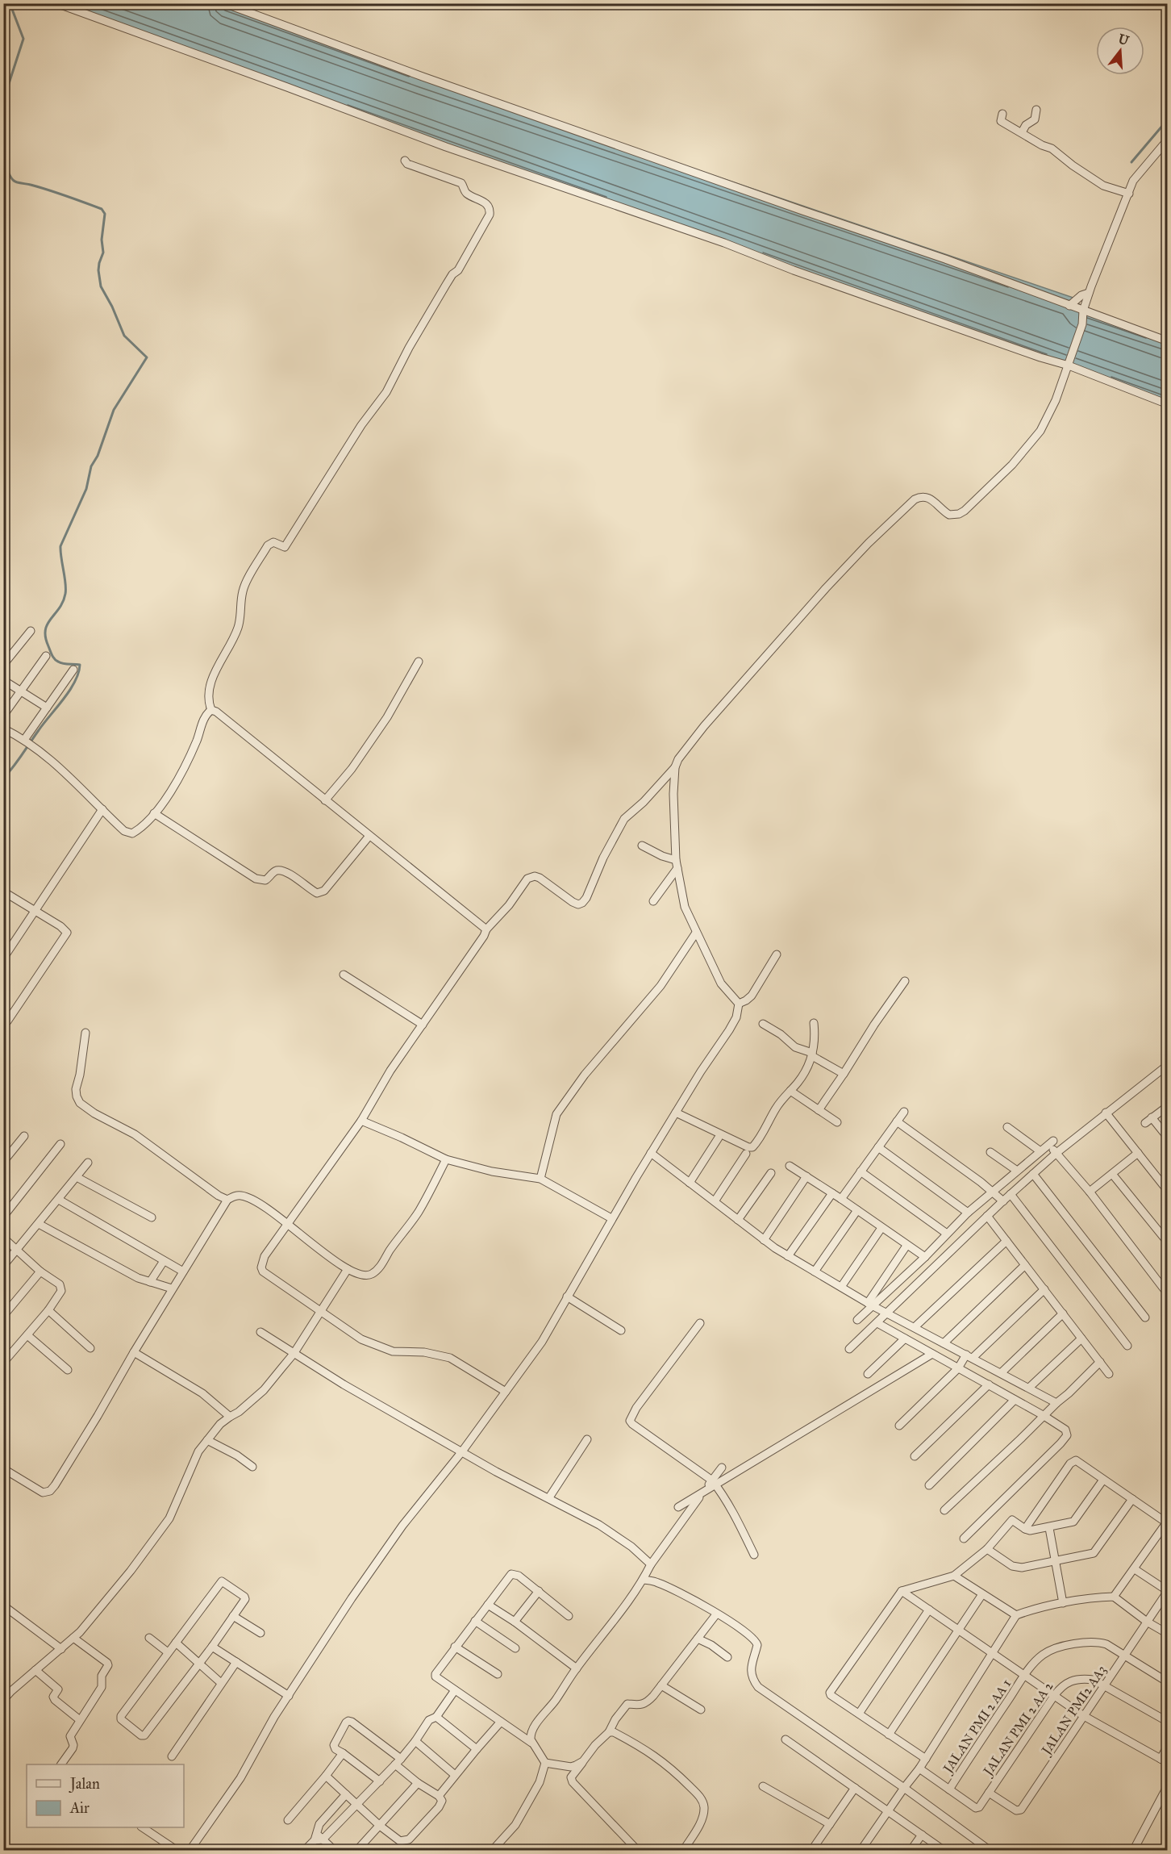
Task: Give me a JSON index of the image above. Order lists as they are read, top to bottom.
{
  "streets": {
    "street": ["JALAN PMI2 AA3", "JALAN PMI 2 AA 1", "JALAN PMI 2 AA 2"]
  },
  "crossings": [
    ["JALAN PMI2 AA3", "JALAN PMI 2 AA 1"],
    ["JALAN PMI2 AA3", "JALAN PMI 2 AA 2"],
    ["JALAN PMI 2 AA 1", "JALAN PMI 2 AA 2"]
  ],
  "legend": ["Jalan", "Air"],
  "north": "top"
}
